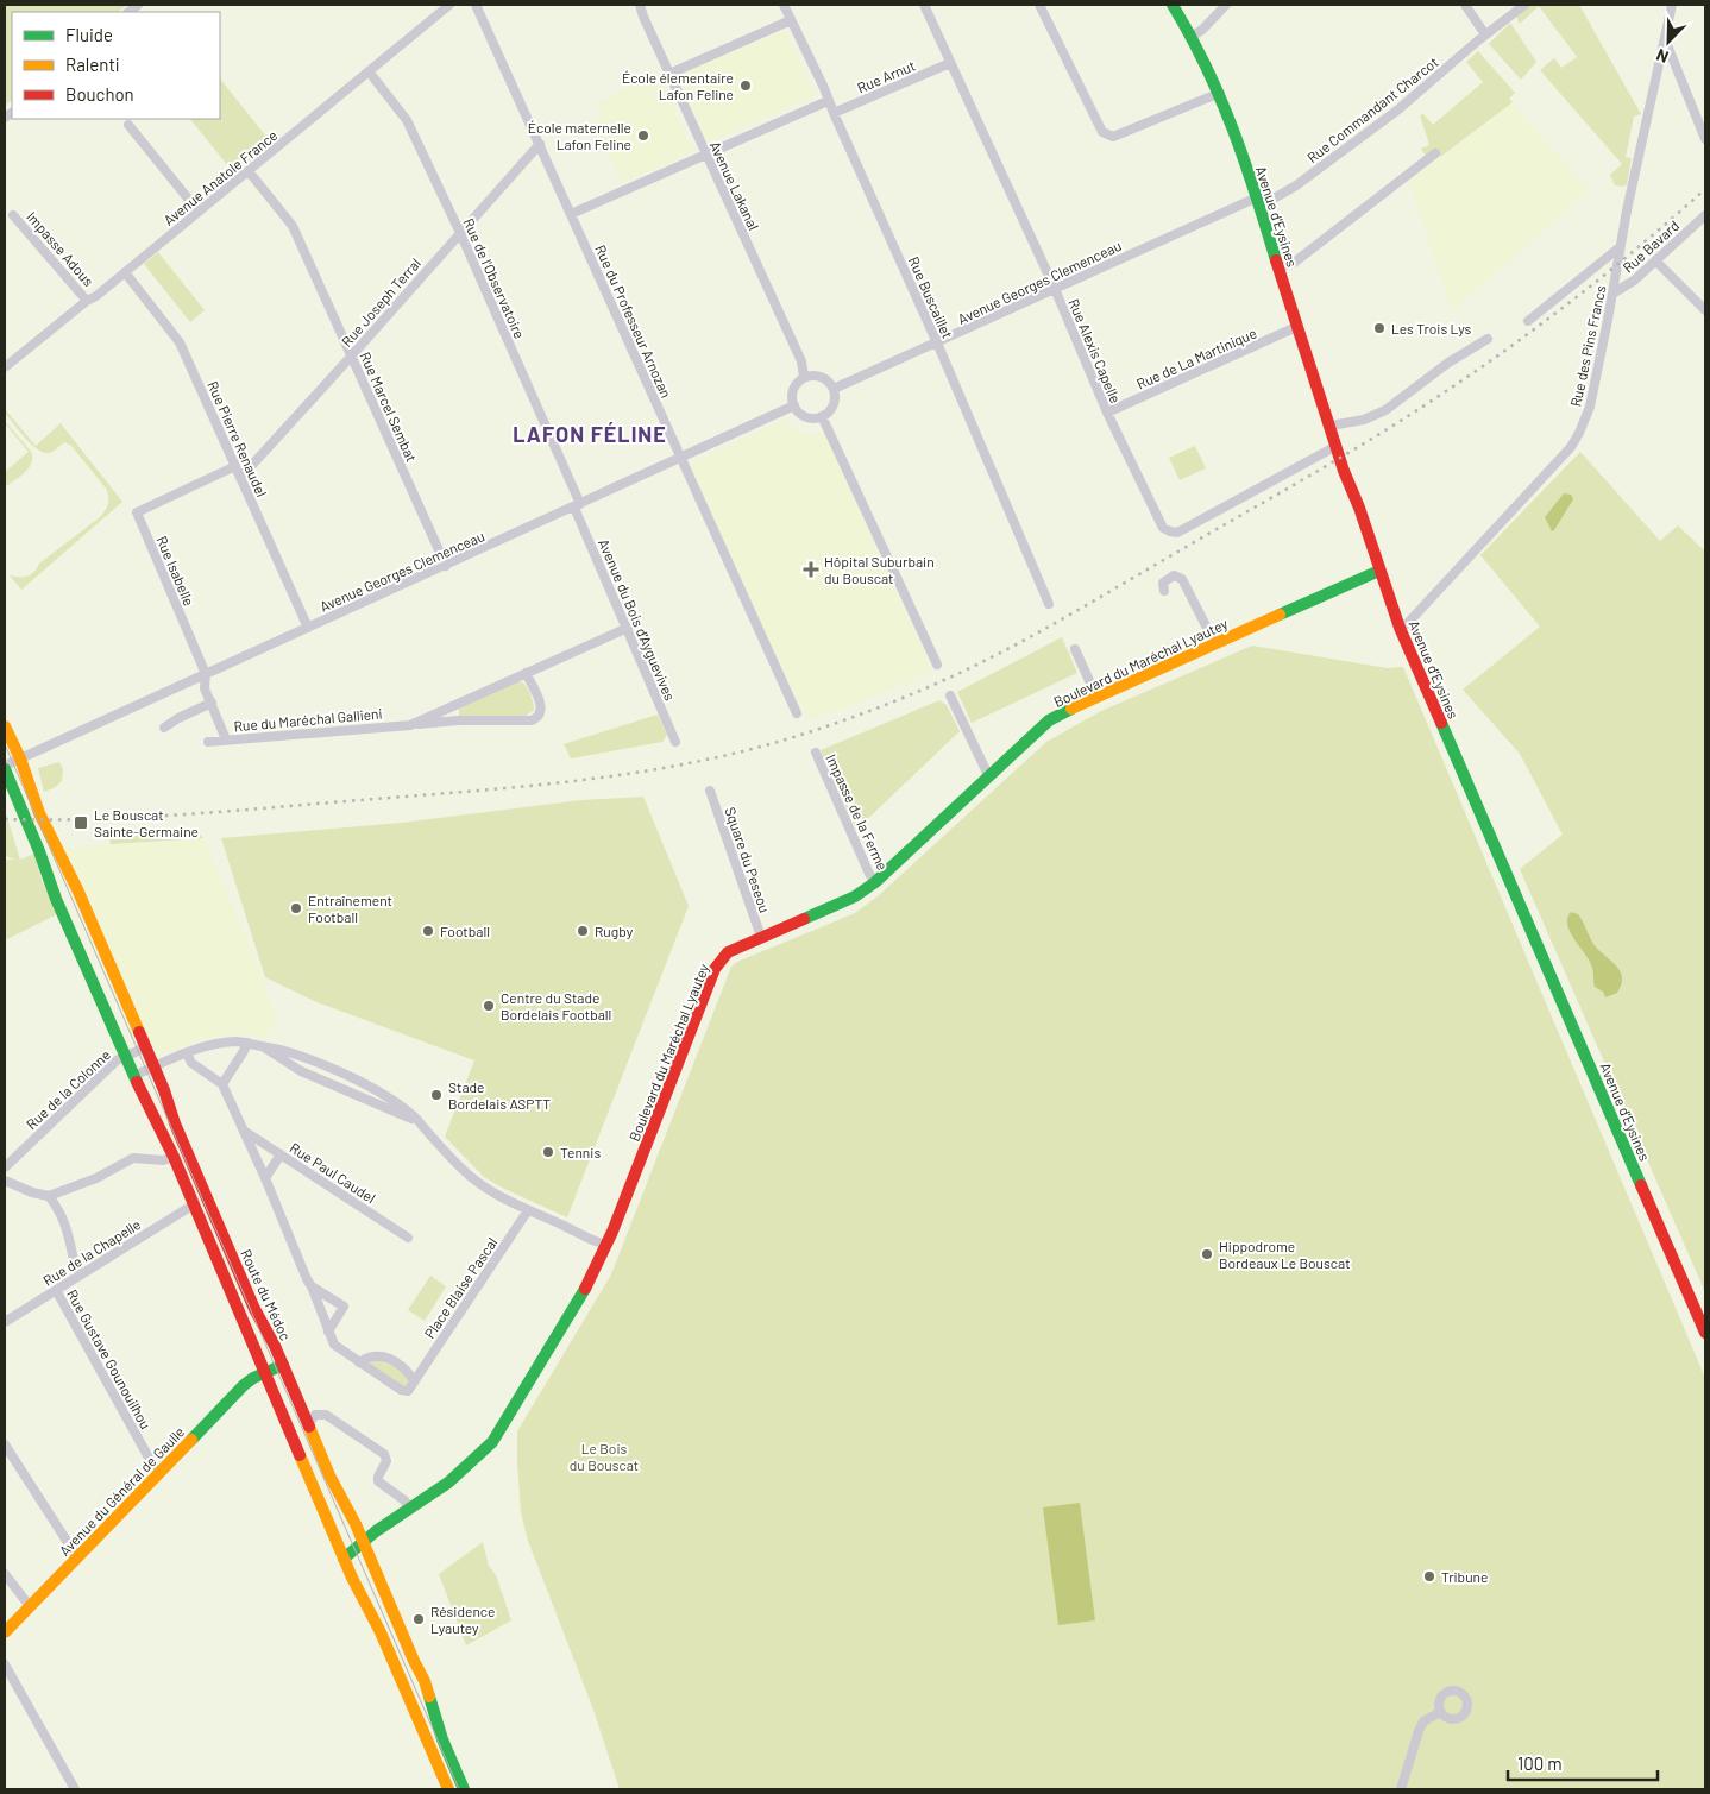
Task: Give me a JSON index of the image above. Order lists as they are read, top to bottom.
{
  "streets": {
    "street": [
      "Rue Arnut",
      "Rue Commandant Charcot",
      "Avenue Anatole France",
      "Avenue Lakanal",
      "Avenue d'Eysines",
      "Rue Bavard",
      "Impasse Adous",
      "Rue de l'Observatoire",
      "Avenue Georges Clemenceau",
      "Rue Buscaillet",
      "Rue Joseph Terral",
      "Rue du Professeur Arnozan",
      "Rue des Pins Francs",
      "Rue Alexis Capelle",
      "Rue de La Martinique",
      "Rue Marcel Sembat",
      "Rue Pierre Renaudel",
      "Rue Isabelle",
      "Avenue du Bois d'Ayguevives",
      "Boulevard du Maréchal Lyautey",
      "Rue du Maréchal Gallieni",
      "Impasse de la Ferme",
      "Square du Peseou",
      "Rue de la Colonne",
      "Rue Paul Caudel",
      "Rue de la Chapelle",
      "Place Blaise Pascal",
      "Route du Médoc",
      "Rue Gustave Gounouilhou",
      "Avenue du Général de Gaulle"
    ]
  },
  "crossings": [
    ["Rue Arnut", "Rue Buscaillet"],
    ["Rue Arnut", "Rue Alexis Capelle"],
    ["Rue Commandant Charcot", "Avenue d'Eysines"],
    ["Rue Commandant Charcot", "Avenue Georges Clemenceau"],
    ["Avenue Anatole France", "Impasse Adous"],
    ["Avenue Anatole France", "Rue de l'Observatoire"],
    ["Avenue Anatole France", "Rue Marcel Sembat"],
    ["Avenue Anatole France", "Rue Pierre Renaudel"],
    ["Avenue Lakanal", "Avenue Georges Clemenceau"],
    ["Avenue d'Eysines", "Avenue Georges Clemenceau"],
    ["Avenue d'Eysines", "Rue des Pins Francs"],
    ["Avenue d'Eysines", "Rue Alexis Capelle"],
    ["Avenue d'Eysines", "Rue de La Martinique"],
    ["Avenue d'Eysines", "Boulevard du Maréchal Lyautey"],
    ["Rue Bavard", "Rue des Pins Francs"],
    ["Rue de l'Observatoire", "Avenue Georges Clemenceau"],
    ["Rue de l'Observatoire", "Rue Joseph Terral"],
    ["Rue de l'Observatoire", "Avenue du Bois d'Ayguevives"],
    ["Avenue Georges Clemenceau", "Rue Buscaillet"],
    ["Avenue Georges Clemenceau", "Rue du Professeur Arnozan"],
    ["Avenue Georges Clemenceau", "Rue Alexis Capelle"],
    ["Avenue Georges Clemenceau", "Rue Marcel Sembat"],
    ["Avenue Georges Clemenceau", "Rue Pierre Renaudel"],
    ["Avenue Georges Clemenceau", "Rue Isabelle"],
    ["Avenue Georges Clemenceau", "Avenue du Bois d'Ayguevives"],
    ["Avenue Georges Clemenceau", "Route du Médoc"],
    ["Rue Joseph Terral", "Rue du Professeur Arnozan"],
    ["Rue Joseph Terral", "Rue Marcel Sembat"],
    ["Rue Joseph Terral", "Rue Pierre Renaudel"],
    ["Rue Alexis Capelle", "Rue de La Martinique"],
    ["Rue Pierre Renaudel", "Rue Isabelle"],
    ["Rue Isabelle", "Rue du Maréchal Gallieni"],
    ["Avenue du Bois d'Ayguevives", "Rue du Maréchal Gallieni"],
    ["Boulevard du Maréchal Lyautey", "Impasse de la Ferme"],
    ["Boulevard du Maréchal Lyautey", "Square du Peseou"],
    ["Boulevard du Maréchal Lyautey", "Route du Médoc"],
    ["Rue de la Colonne", "Route du Médoc"],
    ["Rue de la Chapelle", "Route du Médoc"],
    ["Rue de la Chapelle", "Rue Gustave Gounouilhou"],
    ["Route du Médoc", "Avenue du Général de Gaulle"],
    ["Rue Gustave Gounouilhou", "Avenue du Général de Gaulle"]
  ],
  "districts": ["LAFON FÉLINE"],
  "parks": ["Le Bois du Bouscat"],
  "places": {
    "other": [
      "École élementaire Lafon Feline",
      "École maternelle Lafon Feline",
      "Les Trois Lys",
      "Entraînement Football",
      "Football",
      "Rugby",
      "Centre du Stade Bordelais Football",
      "Stade Bordelais ASPTT",
      "Tennis",
      "Hippodrome Bordeaux Le Bouscat",
      "Tribune",
      "Résidence Lyautey"
    ],
    "health": ["Hôpital Suburbain du Bouscat"],
    "transit": ["Le Bouscat Sainte-Germaine"]
  },
  "legend": ["Fluide", "Ralenti", "Bouchon"],
  "scale_bar": "100 m",
  "north": "bottom left"
}
